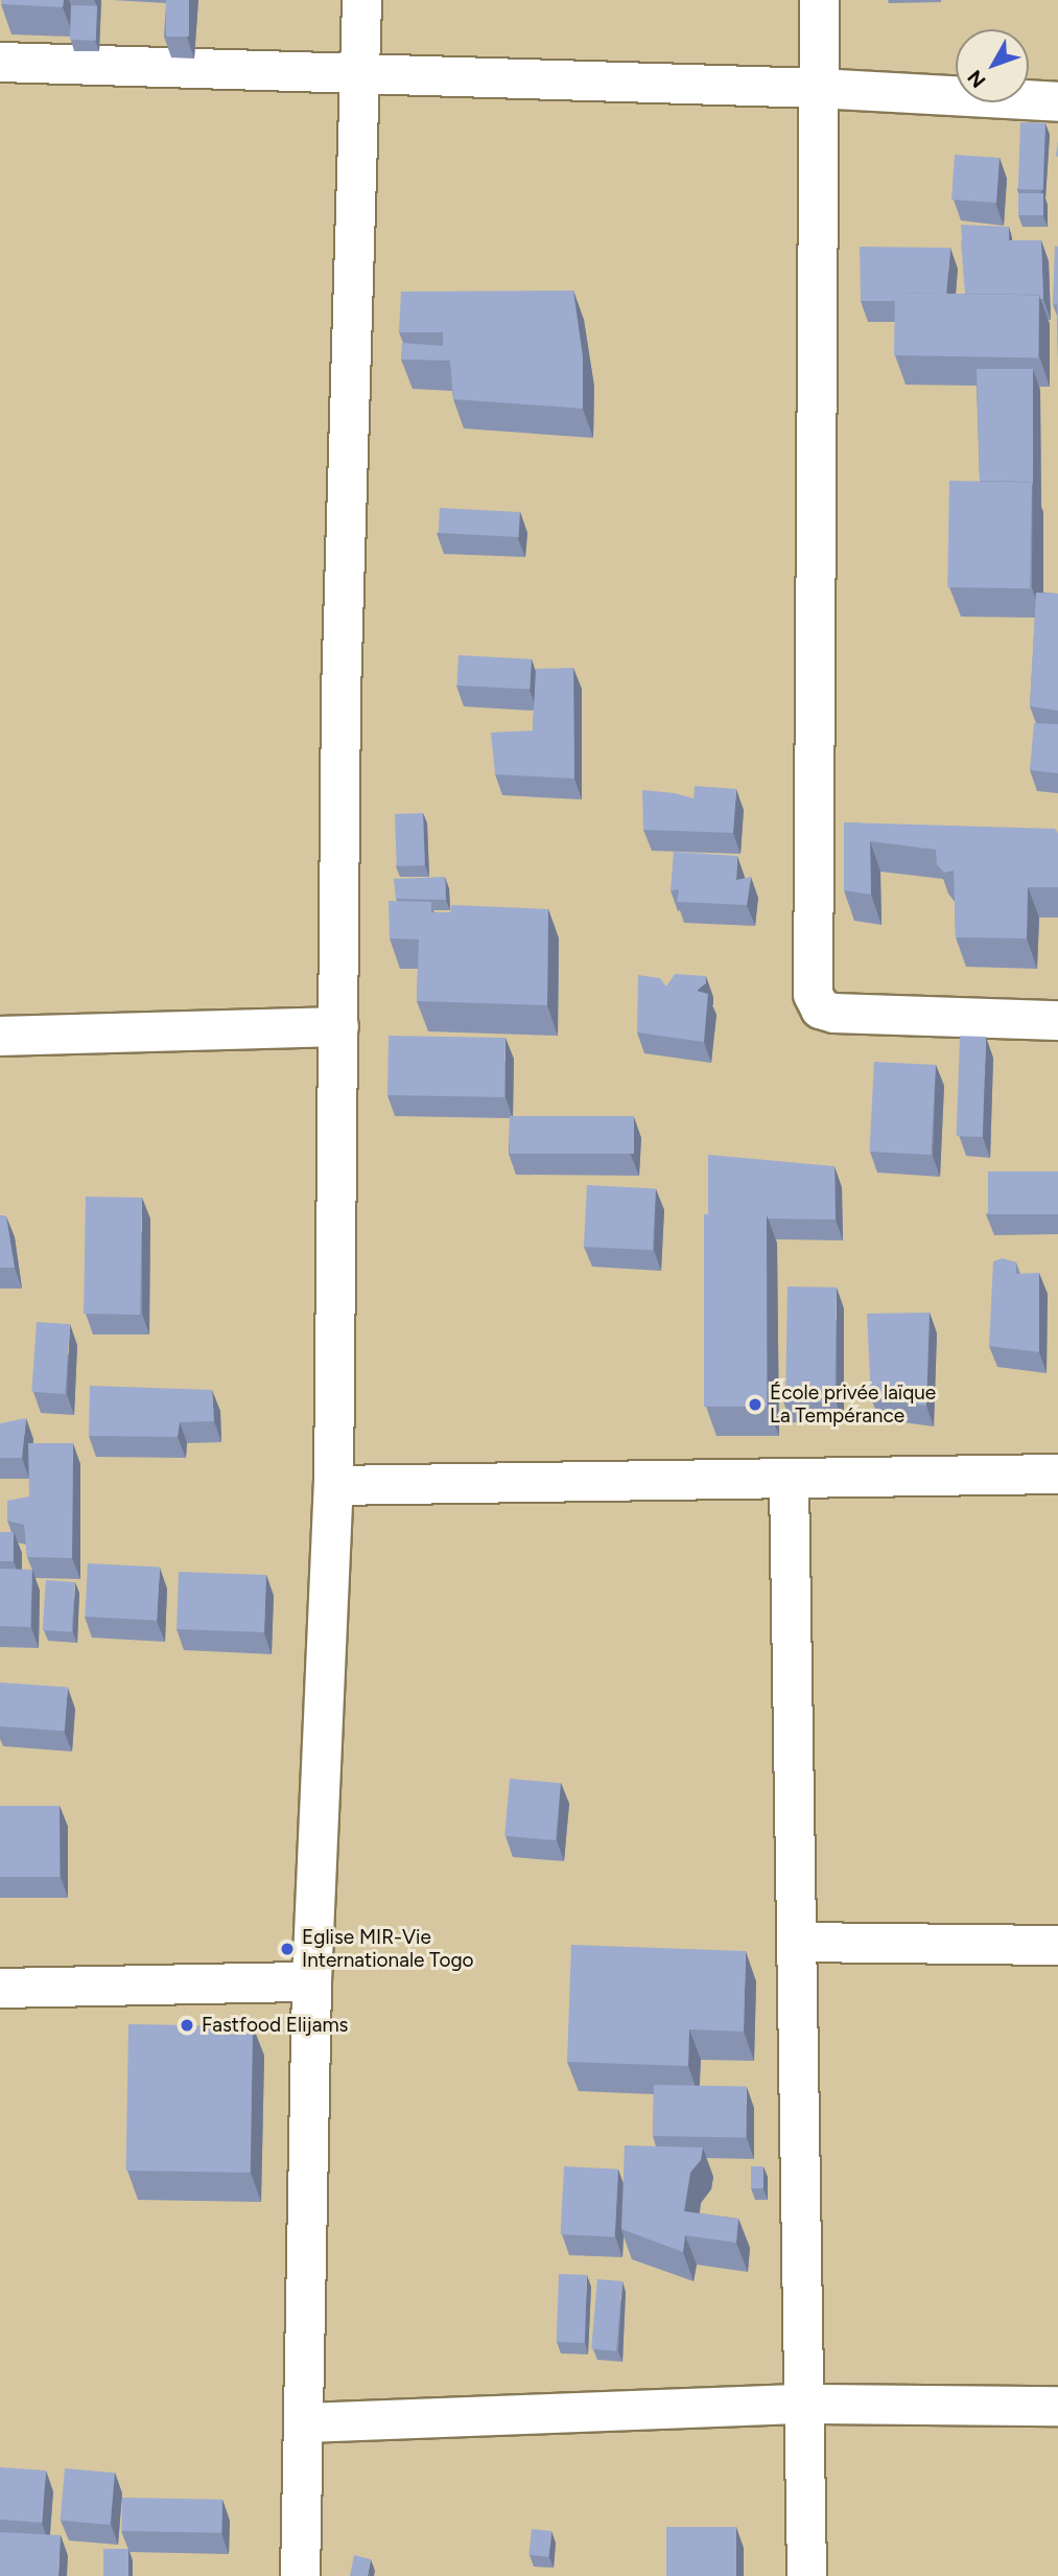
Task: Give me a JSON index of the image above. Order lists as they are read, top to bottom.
{
  "places": ["École privée laïque La Tempérance", "Eglise MIR-Vie Internationale Togo", "Fastfood Elijams"],
  "north": "bottom left"
}
